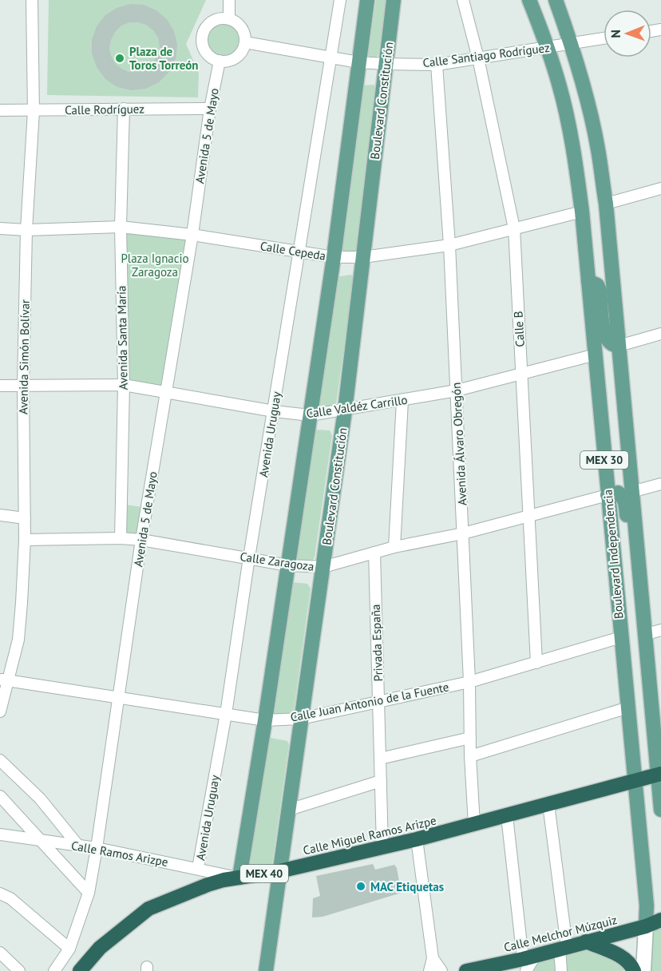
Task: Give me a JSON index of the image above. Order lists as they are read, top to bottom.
{
  "streets": {
    "highway": ["Calle Miguel Ramos Arizpe", "MEX 40", "Calle Melchor Múzquiz"],
    "main road": ["Boulevard Constitución", "MEX 30", "Boulevard Independencia"],
    "street": [
      "Calle Santiago Rodríguez",
      "Calle Rodríguez",
      "Avenida 5 de Mayo",
      "Calle Cepeda",
      "Calle B",
      "Avenida Santa María",
      "Avenida Simón Bolívar",
      "Calle Valdéz Carrillo",
      "Avenida Uruguay",
      "Avenida Álvaro Obregón",
      "Calle Zaragoza",
      "Privada España",
      "Calle Juan Antonio de la Fuente",
      "Calle Ramos Arizpe"
    ]
  },
  "crossings": [
    ["Calle Santiago Rodríguez", "Boulevard Constitución"],
    ["Calle Santiago Rodríguez", "Avenida 5 de Mayo"],
    ["Calle Santiago Rodríguez", "Calle B"],
    ["Calle Santiago Rodríguez", "Avenida Uruguay"],
    ["Calle Santiago Rodríguez", "Avenida Álvaro Obregón"],
    ["Calle Santiago Rodríguez", "Boulevard Independencia"],
    ["Boulevard Constitución", "Calle Cepeda"],
    ["Boulevard Constitución", "Calle Valdéz Carrillo"],
    ["Boulevard Constitución", "Calle Zaragoza"],
    ["Boulevard Constitución", "Calle Juan Antonio de la Fuente"],
    ["Boulevard Constitución", "Calle Miguel Ramos Arizpe"],
    ["Calle Rodríguez", "Avenida 5 de Mayo"],
    ["Calle Rodríguez", "Avenida Santa María"],
    ["Calle Rodríguez", "Avenida Simón Bolívar"],
    ["Avenida 5 de Mayo", "Calle Cepeda"],
    ["Avenida 5 de Mayo", "Calle Valdéz Carrillo"],
    ["Avenida 5 de Mayo", "Calle Zaragoza"],
    ["Avenida 5 de Mayo", "Calle Juan Antonio de la Fuente"],
    ["Avenida 5 de Mayo", "Calle Ramos Arizpe"],
    ["Calle Cepeda", "Calle B"],
    ["Calle Cepeda", "Avenida Santa María"],
    ["Calle Cepeda", "Avenida Simón Bolívar"],
    ["Calle Cepeda", "Avenida Uruguay"],
    ["Calle Cepeda", "Avenida Álvaro Obregón"],
    ["Calle Cepeda", "Boulevard Independencia"],
    ["Calle B", "Calle Valdéz Carrillo"],
    ["Calle B", "Calle Zaragoza"],
    ["Calle B", "Calle Juan Antonio de la Fuente"],
    ["Avenida Santa María", "Calle Valdéz Carrillo"],
    ["Avenida Santa María", "Calle Zaragoza"],
    ["Avenida Simón Bolívar", "Calle Valdéz Carrillo"],
    ["Avenida Simón Bolívar", "Calle Zaragoza"],
    ["Avenida Simón Bolívar", "Calle Juan Antonio de la Fuente"],
    ["Calle Valdéz Carrillo", "Avenida Uruguay"],
    ["Calle Valdéz Carrillo", "Avenida Álvaro Obregón"],
    ["Calle Valdéz Carrillo", "Boulevard Independencia"],
    ["Avenida Uruguay", "Calle Zaragoza"],
    ["Avenida Uruguay", "Calle Juan Antonio de la Fuente"],
    ["Avenida Uruguay", "Calle Ramos Arizpe"],
    ["Avenida Álvaro Obregón", "Calle Zaragoza"],
    ["Avenida Álvaro Obregón", "Calle Juan Antonio de la Fuente"],
    ["Avenida Álvaro Obregón", "Calle Miguel Ramos Arizpe"],
    ["Boulevard Independencia", "Calle Zaragoza"],
    ["Boulevard Independencia", "Calle Juan Antonio de la Fuente"],
    ["Boulevard Independencia", "Calle Miguel Ramos Arizpe"],
    ["Boulevard Independencia", "Calle Melchor Múzquiz"],
    ["Calle Zaragoza", "Privada España"],
    ["Privada España", "Calle Juan Antonio de la Fuente"],
    ["Privada España", "Calle Miguel Ramos Arizpe"],
    ["Calle Miguel Ramos Arizpe", "Calle Ramos Arizpe"]
  ],
  "parks": ["Plaza Ignacio Zaragoza"],
  "places": ["Plaza de Toros Torreón", "MAC Etiquetas"],
  "north": "left"
}
